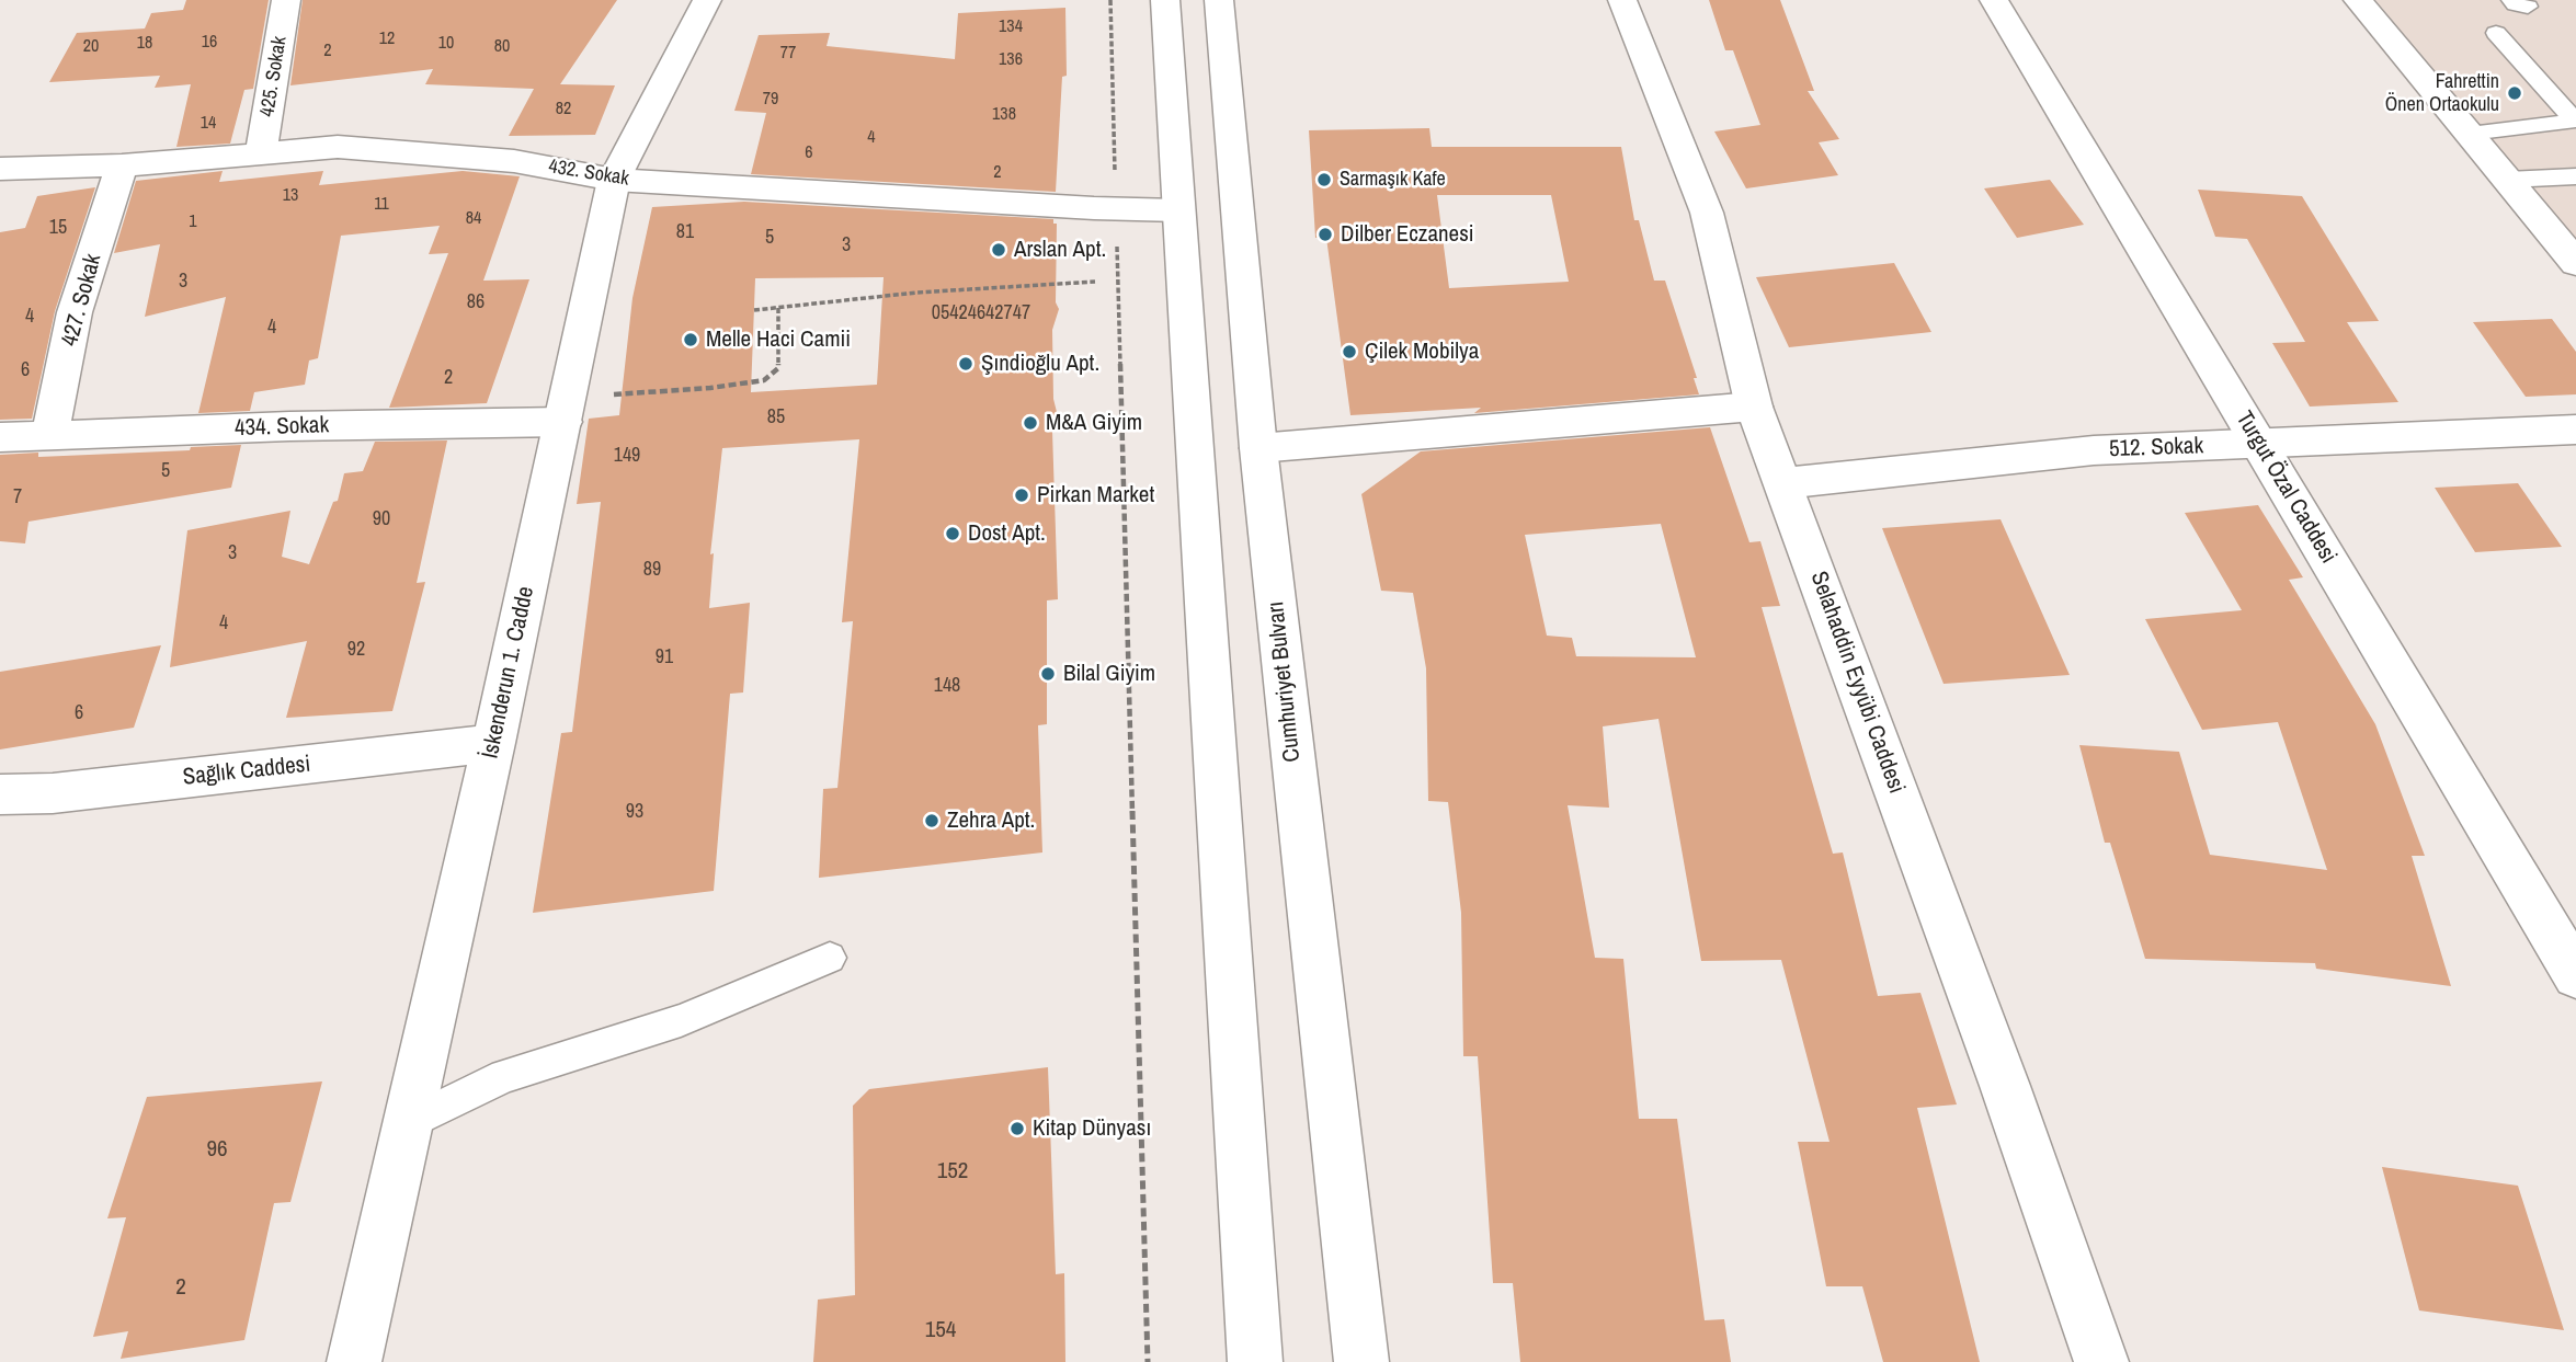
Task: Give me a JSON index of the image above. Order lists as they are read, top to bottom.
{
  "streets": {
    "street": [
      "425. Sokak",
      "432. Sokak",
      "427. Sokak",
      "434. Sokak",
      "512. Sokak",
      "Turgut Özal Caddesi",
      "İskenderun 1. Cadde",
      "Cumhuriyet Bulvarı",
      "Selahaddin Eyyübi Caddesi",
      "Sağlık Caddesi"
    ]
  },
  "crossings": [
    ["425. Sokak", "432. Sokak"],
    ["432. Sokak", "427. Sokak"],
    ["432. Sokak", "İskenderun 1. Cadde"],
    ["427. Sokak", "434. Sokak"],
    ["434. Sokak", "İskenderun 1. Cadde"],
    ["512. Sokak", "Turgut Özal Caddesi"],
    ["512. Sokak", "Selahaddin Eyyübi Caddesi"],
    ["İskenderun 1. Cadde", "Sağlık Caddesi"]
  ],
  "places": [
    "Fahrettin Önen Ortaokulu",
    "Sarmaşık Kafe",
    "Dilber Eczanesi",
    "Arslan Apt.",
    "Melle Haci Camii",
    "Çilek Mobilya",
    "Şındioğlu Apt.",
    "M&A Giyim",
    "Pirkan Market",
    "Dost Apt.",
    "Bilal Giyim",
    "Zehra Apt.",
    "Kitap Dünyası"
  ],
  "house_numbers": [
    "134",
    "12",
    "16",
    "18",
    "10",
    "20",
    "80",
    "2",
    "77",
    "136",
    "79",
    "82",
    "138",
    "14",
    "4",
    "6",
    "2",
    "13",
    "11",
    "84",
    "1",
    "15",
    "81",
    "5",
    "3",
    "3",
    "86",
    "05424642747",
    "4",
    "4",
    "6",
    "2",
    "85",
    "149",
    "5",
    "7",
    "90",
    "3",
    "89",
    "4",
    "92",
    "91",
    "148",
    "6",
    "93",
    "96",
    "152",
    "2",
    "154"
  ]
}
